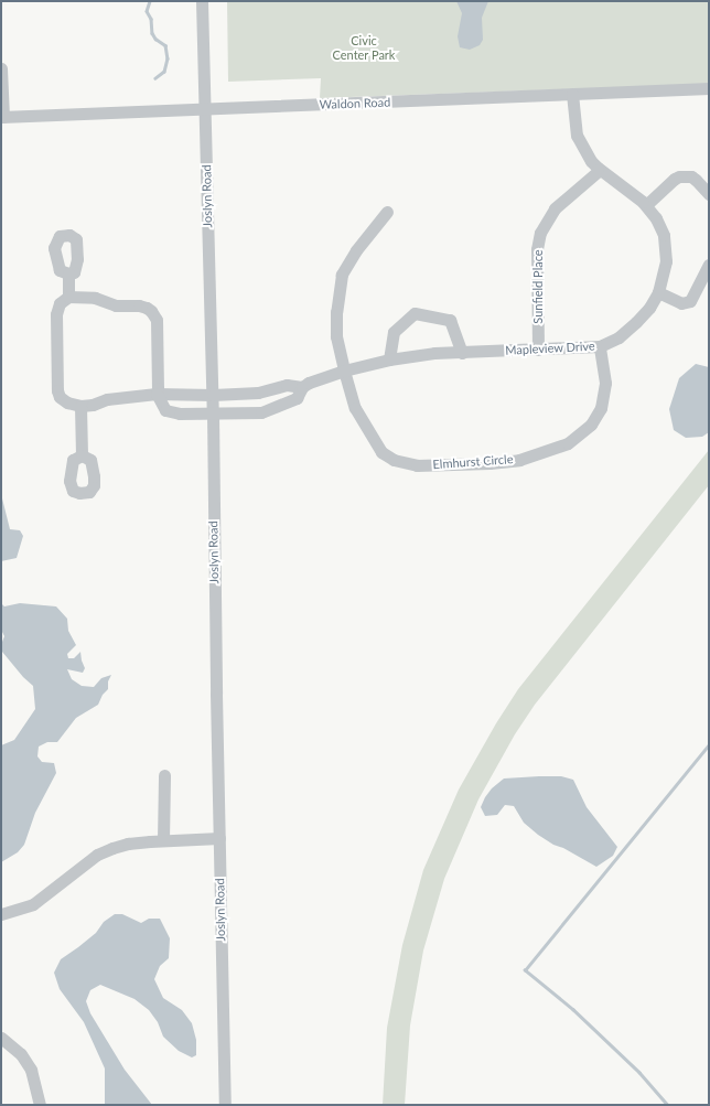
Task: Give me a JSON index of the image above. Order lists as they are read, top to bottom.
{
  "streets": {
    "street": [
      "Waldon Road",
      "Joslyn Road",
      "Sunfield Place",
      "Mapleview Drive",
      "Elmhurst Circle"
    ]
  },
  "crossings": [
    ["Waldon Road", "Joslyn Road"],
    ["Waldon Road", "Mapleview Drive"],
    ["Joslyn Road", "Mapleview Drive"],
    ["Sunfield Place", "Mapleview Drive"],
    ["Mapleview Drive", "Elmhurst Circle"]
  ],
  "parks": ["Civic Center Park"]
}
